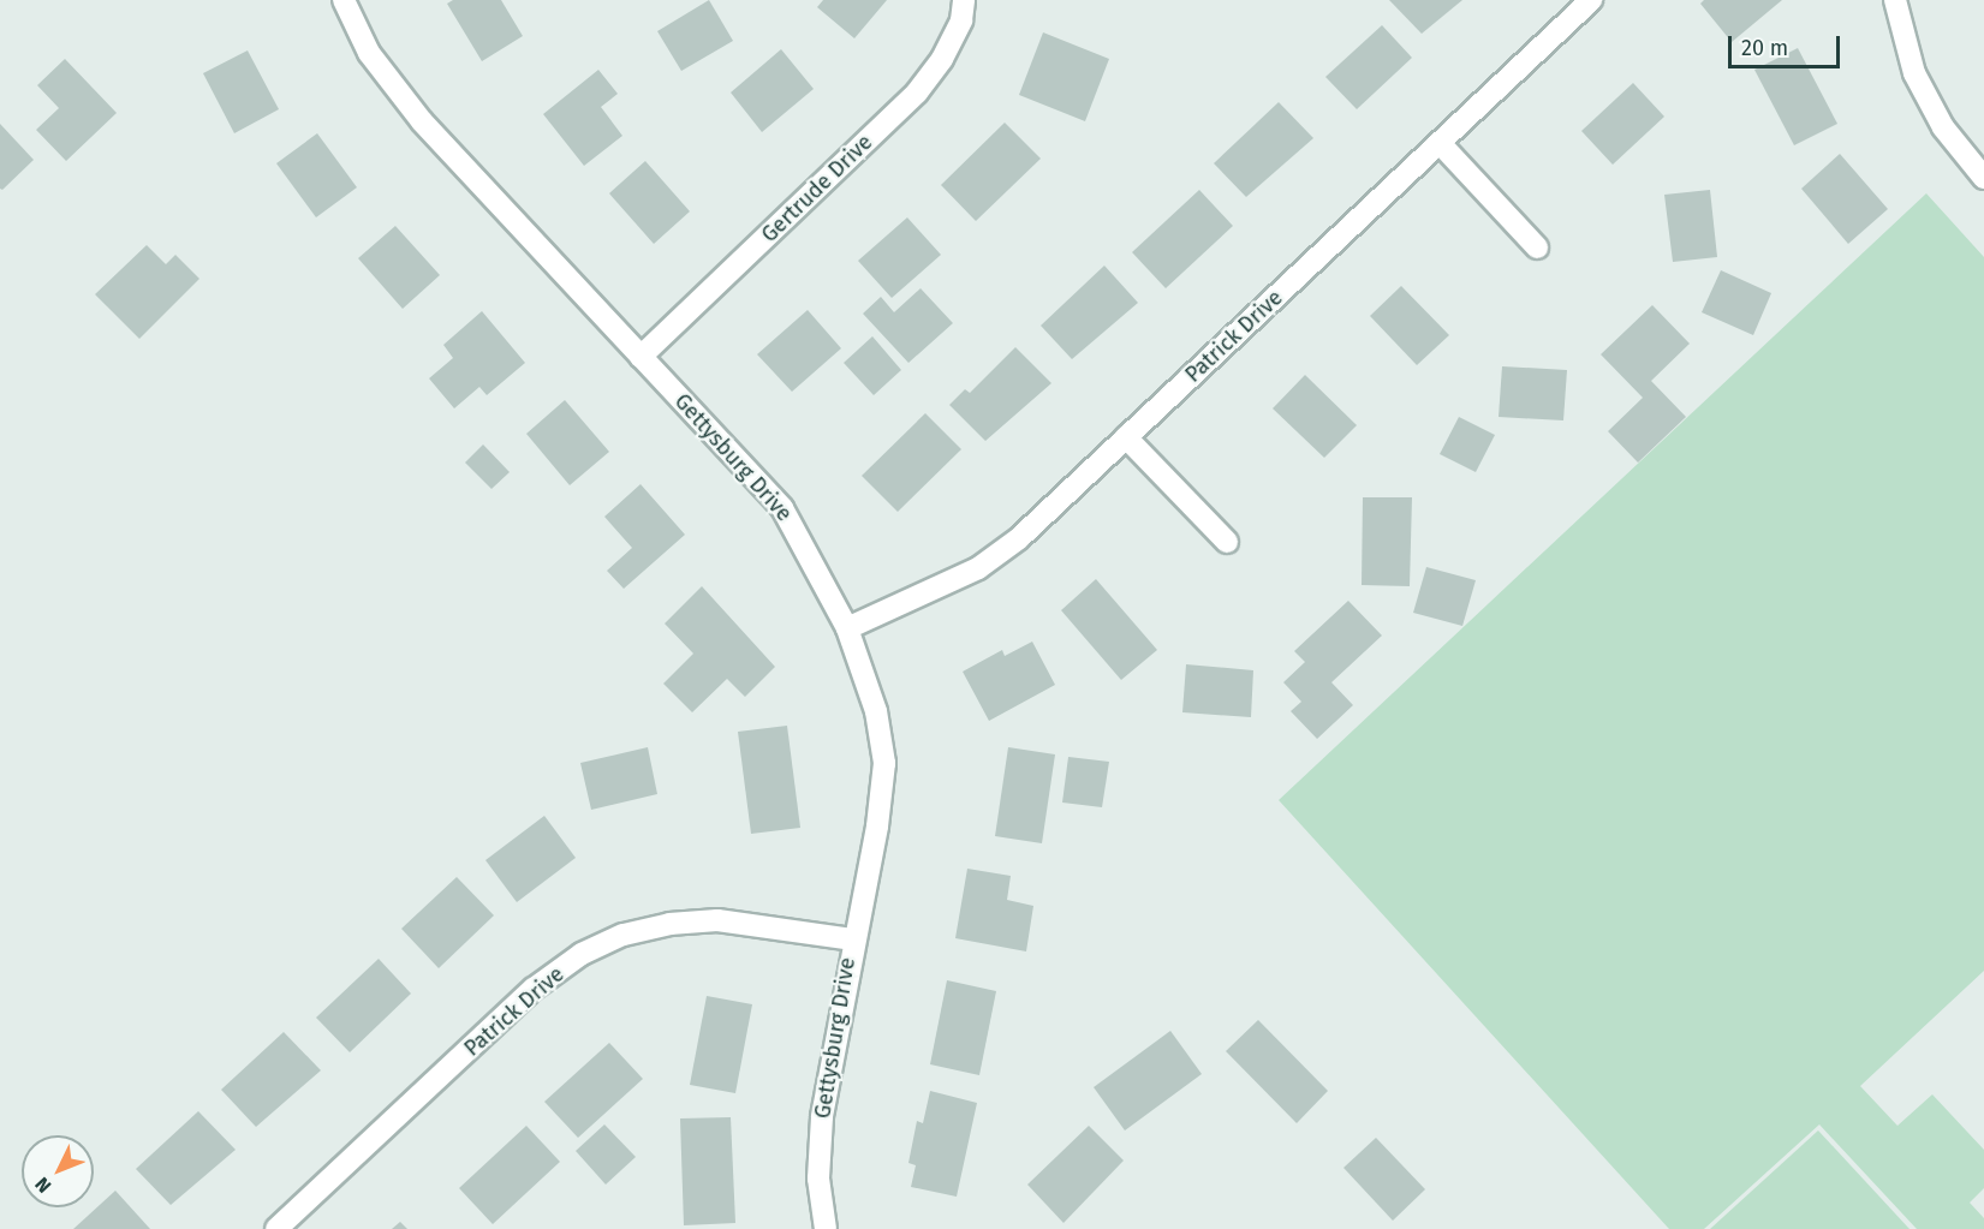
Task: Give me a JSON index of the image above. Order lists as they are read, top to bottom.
{
  "streets": {
    "street": ["Gertrude Drive", "Patrick Drive", "Gettysburg Drive"]
  },
  "crossings": [
    ["Gertrude Drive", "Gettysburg Drive"],
    ["Patrick Drive", "Gettysburg Drive"]
  ],
  "scale_bar": "20 m",
  "north": "bottom left"
}
